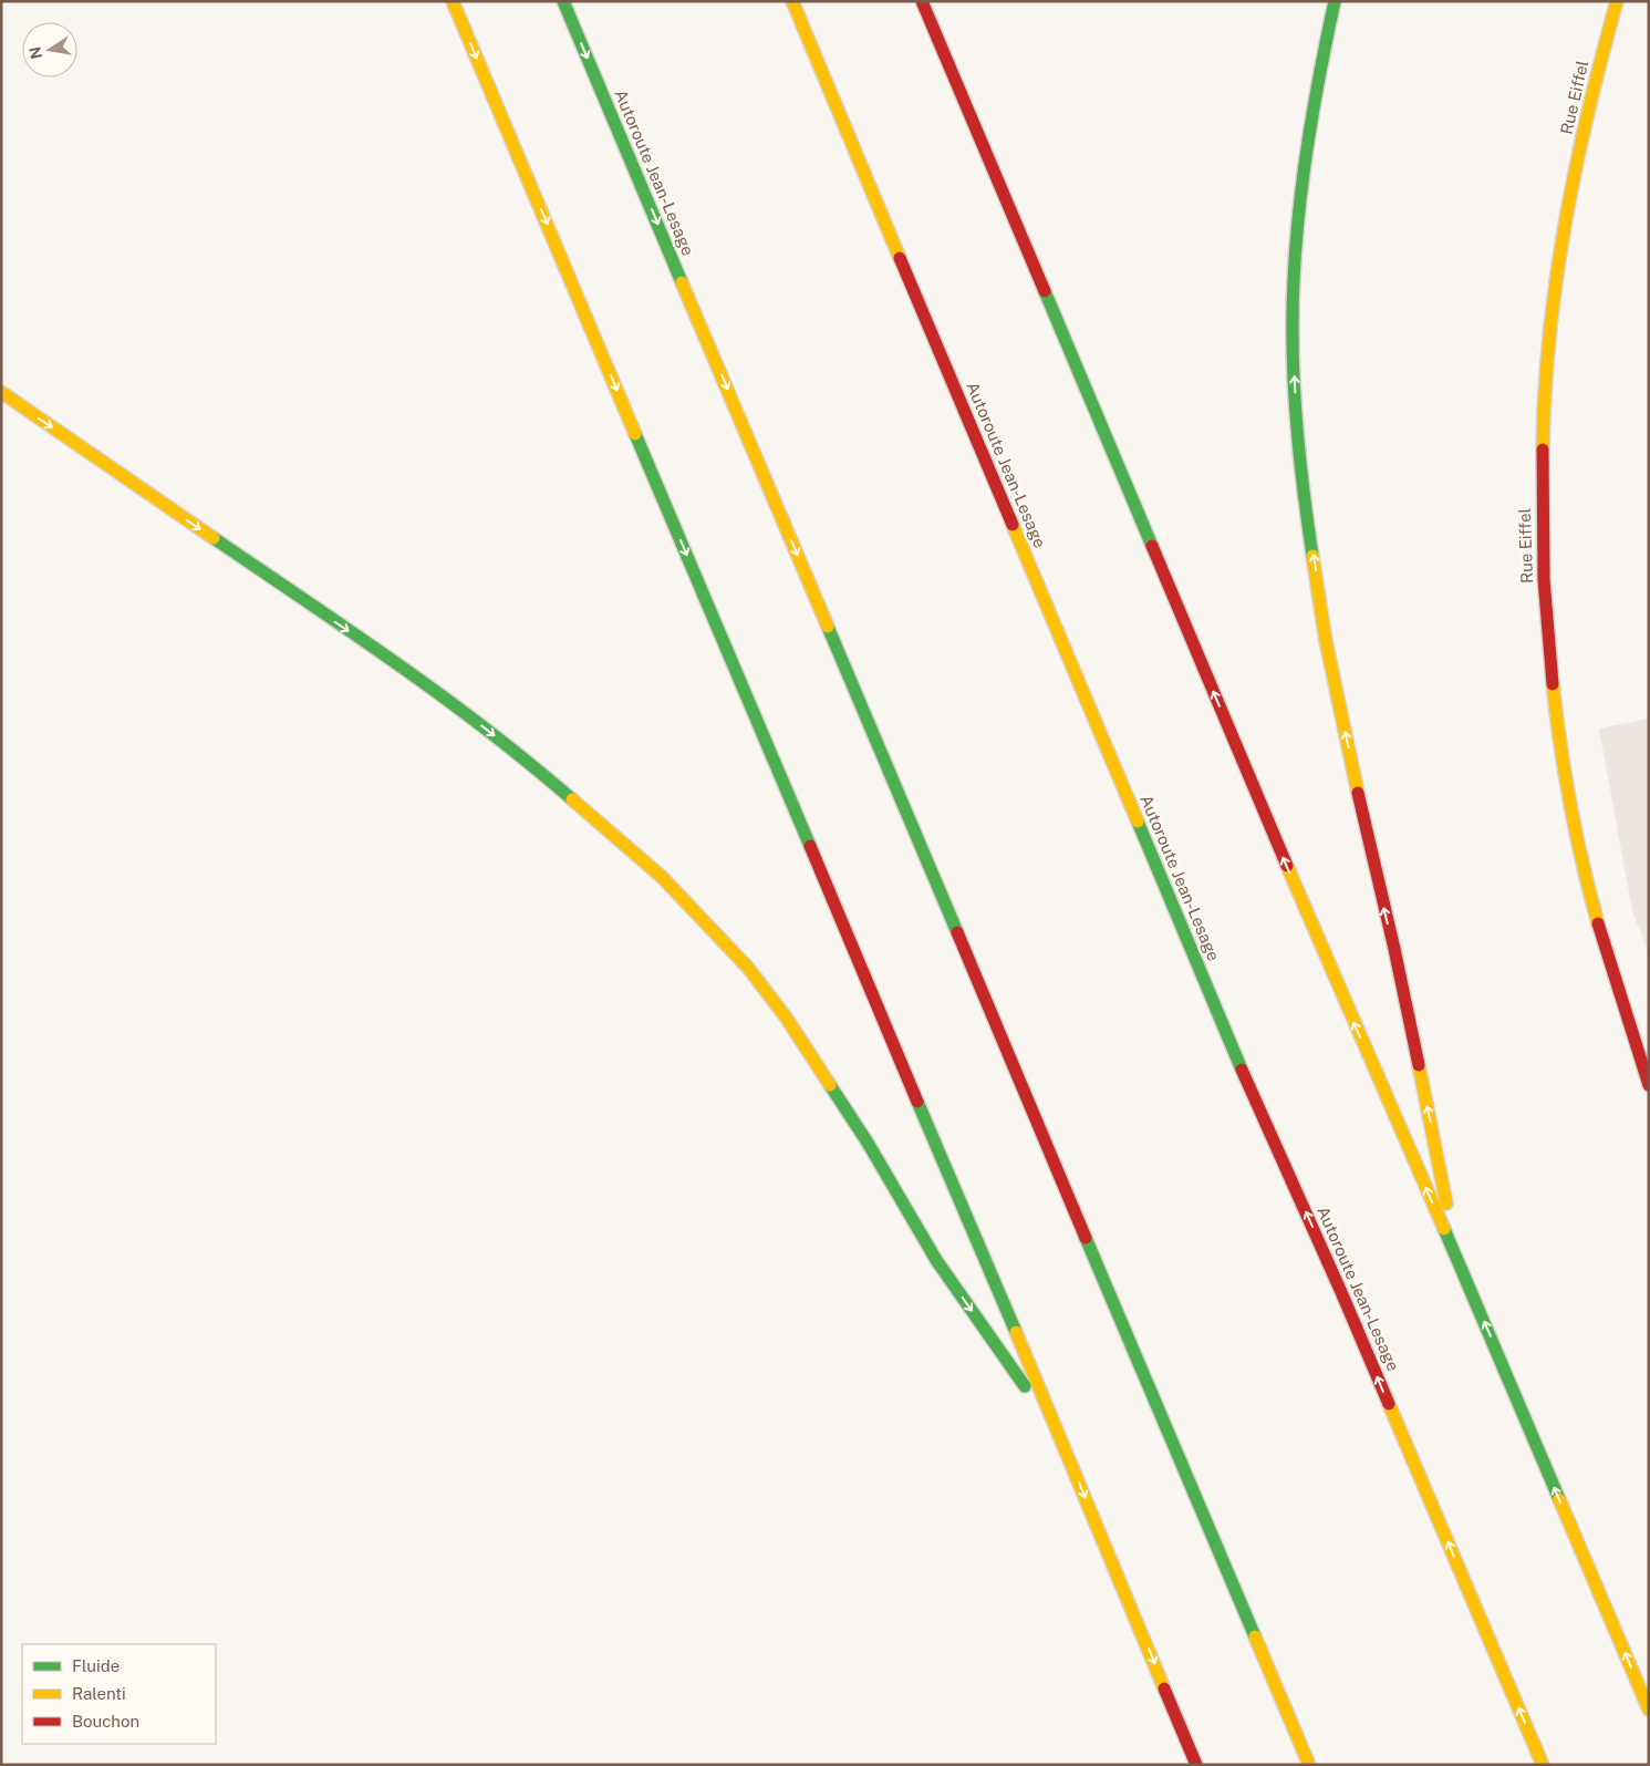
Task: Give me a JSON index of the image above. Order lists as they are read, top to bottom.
{
  "streets": {
    "main road": ["Rue Eiffel", "Autoroute Jean-Lesage"]
  },
  "legend": ["Fluide", "Ralenti", "Bouchon"],
  "north": "left"
}
